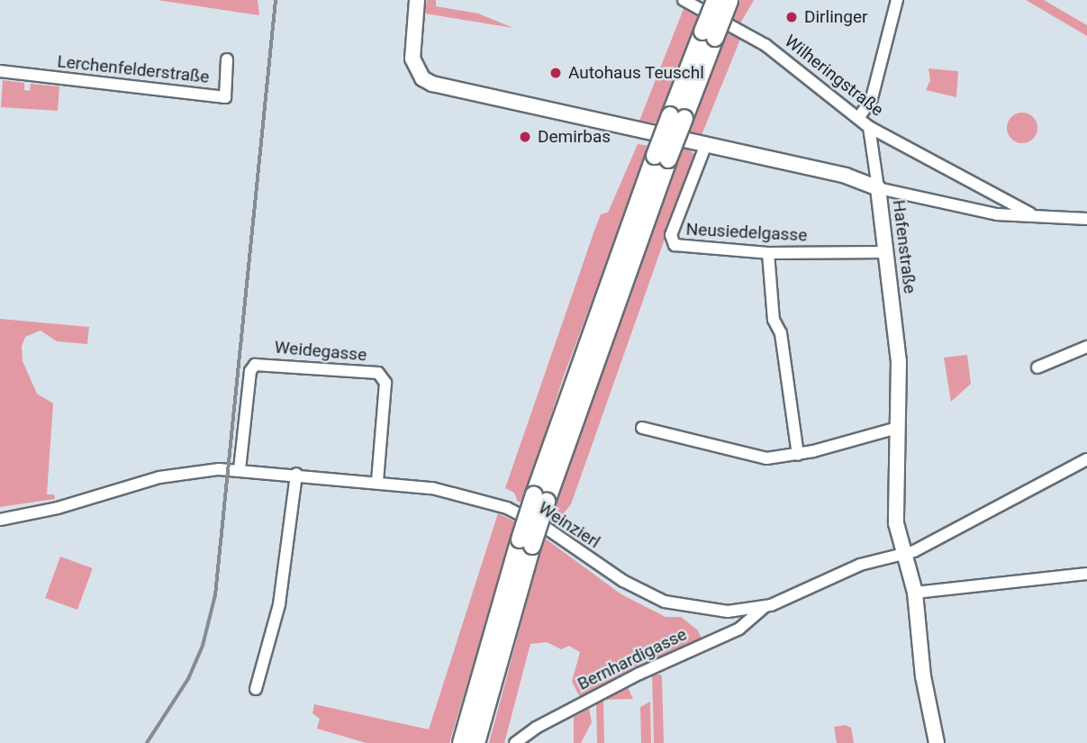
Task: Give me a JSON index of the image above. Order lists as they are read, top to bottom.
{
  "streets": {
    "street": [
      "Lerchenfelderstraße",
      "Wilheringstraße",
      "Neusiedelgasse",
      "Hafenstraße",
      "Weidegasse",
      "Weinzierl",
      "Bernhardigasse"
    ]
  },
  "crossings": [
    ["Neusiedelgasse", "Hafenstraße"],
    ["Hafenstraße", "Weinzierl"],
    ["Weidegasse", "Weinzierl"],
    ["Weinzierl", "Bernhardigasse"]
  ],
  "places": ["Dirlinger", "Autohaus Teuschl", "Demirbas"]
}
